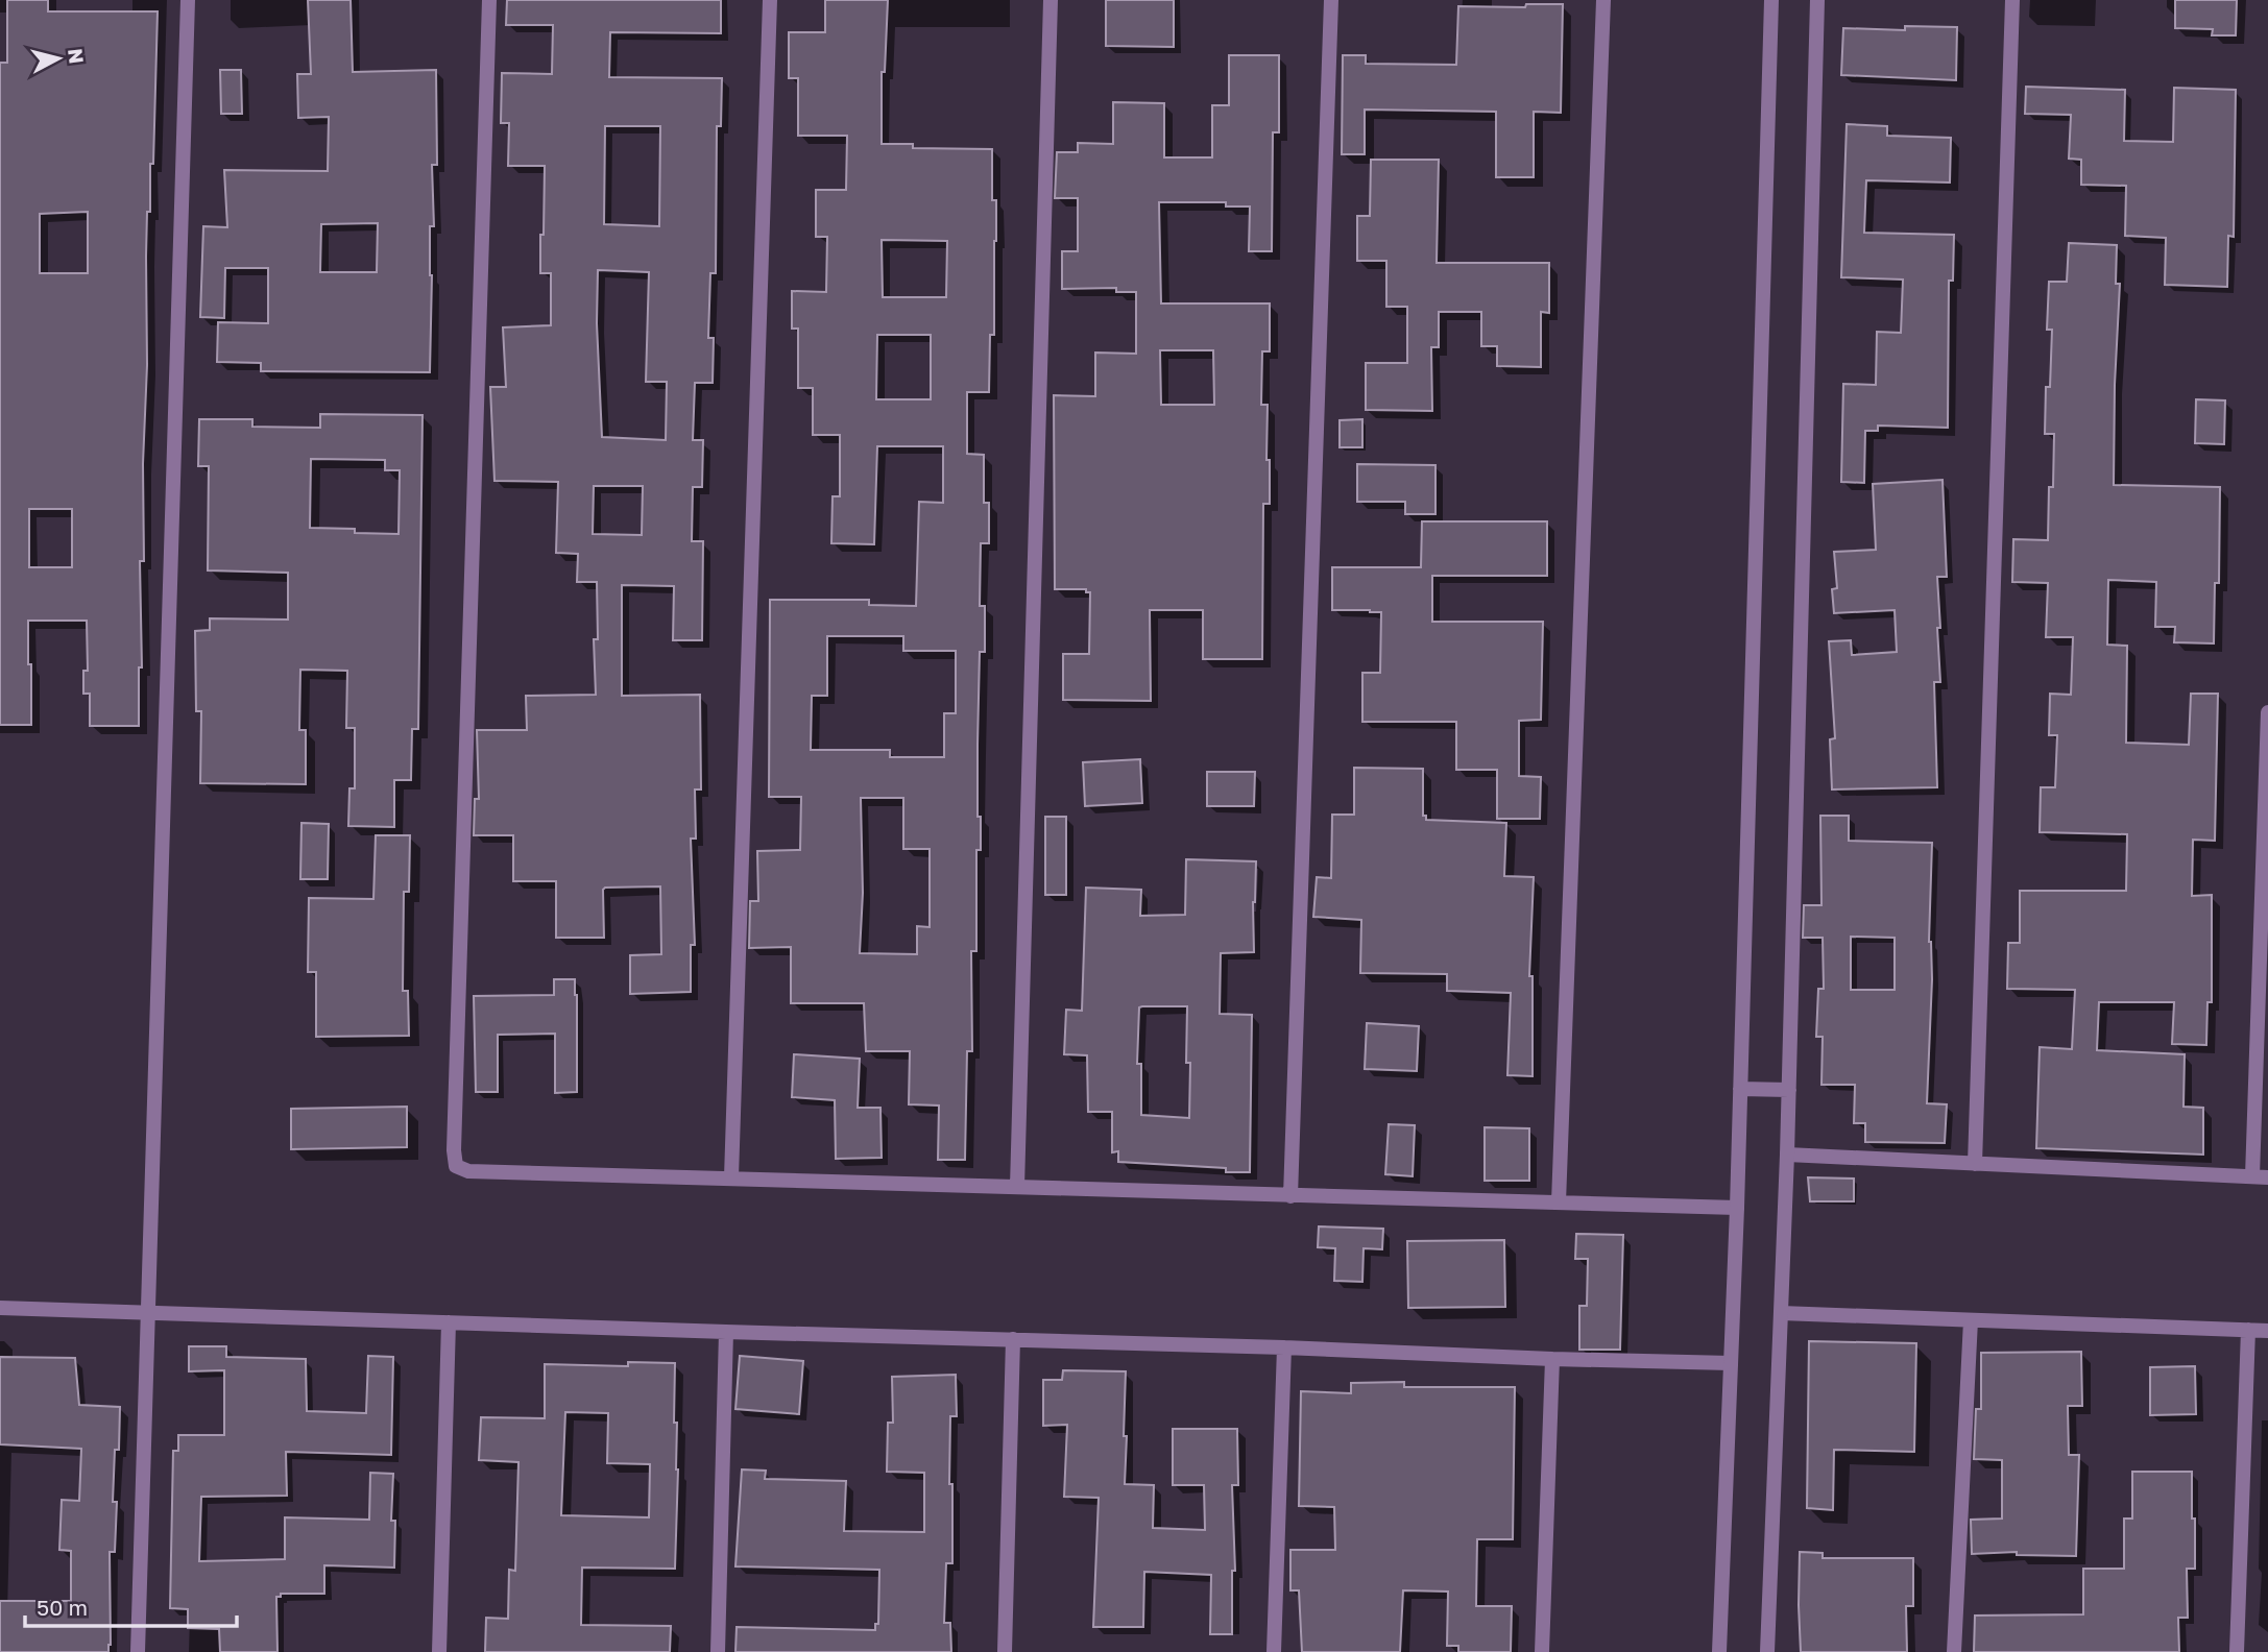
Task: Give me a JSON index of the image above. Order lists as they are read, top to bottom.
{
  "scale_bar": "50 m",
  "north": "right"
}
